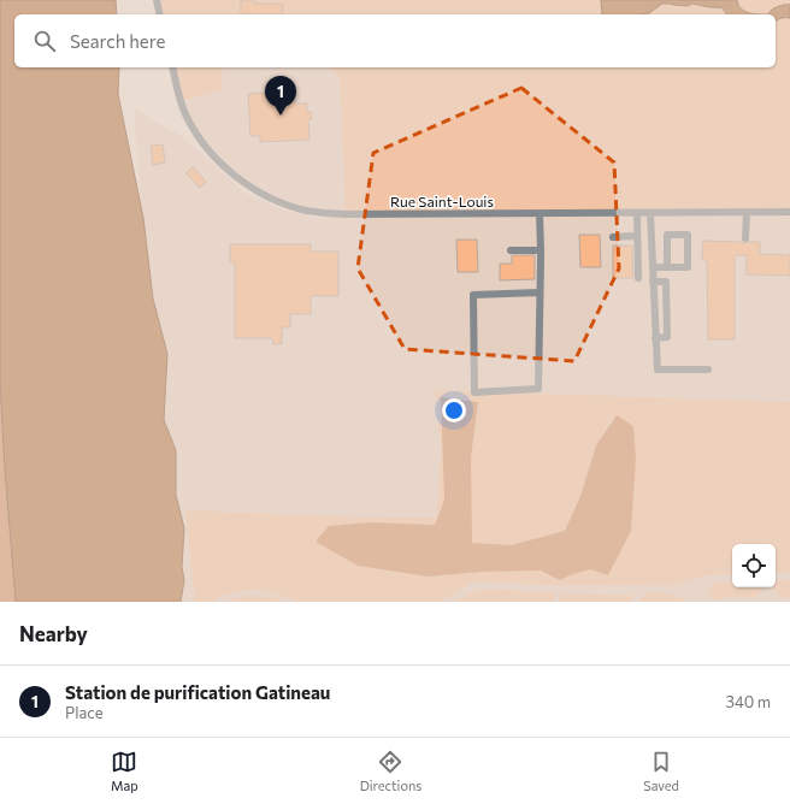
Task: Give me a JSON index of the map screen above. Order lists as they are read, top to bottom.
{
  "streets": {
    "street": ["Rue Saint-Louis"]
  },
  "page": {
    "search": "Search here",
    "pins": "1",
    "heading": "Nearby",
    "list": [
      {
        "mark": "1",
        "name": "Station de purification Gatineau",
        "note": "Place",
        "value": "340 m"
      }
    ],
    "nav": ["Map", "Directions", "Saved"]
  }
}
